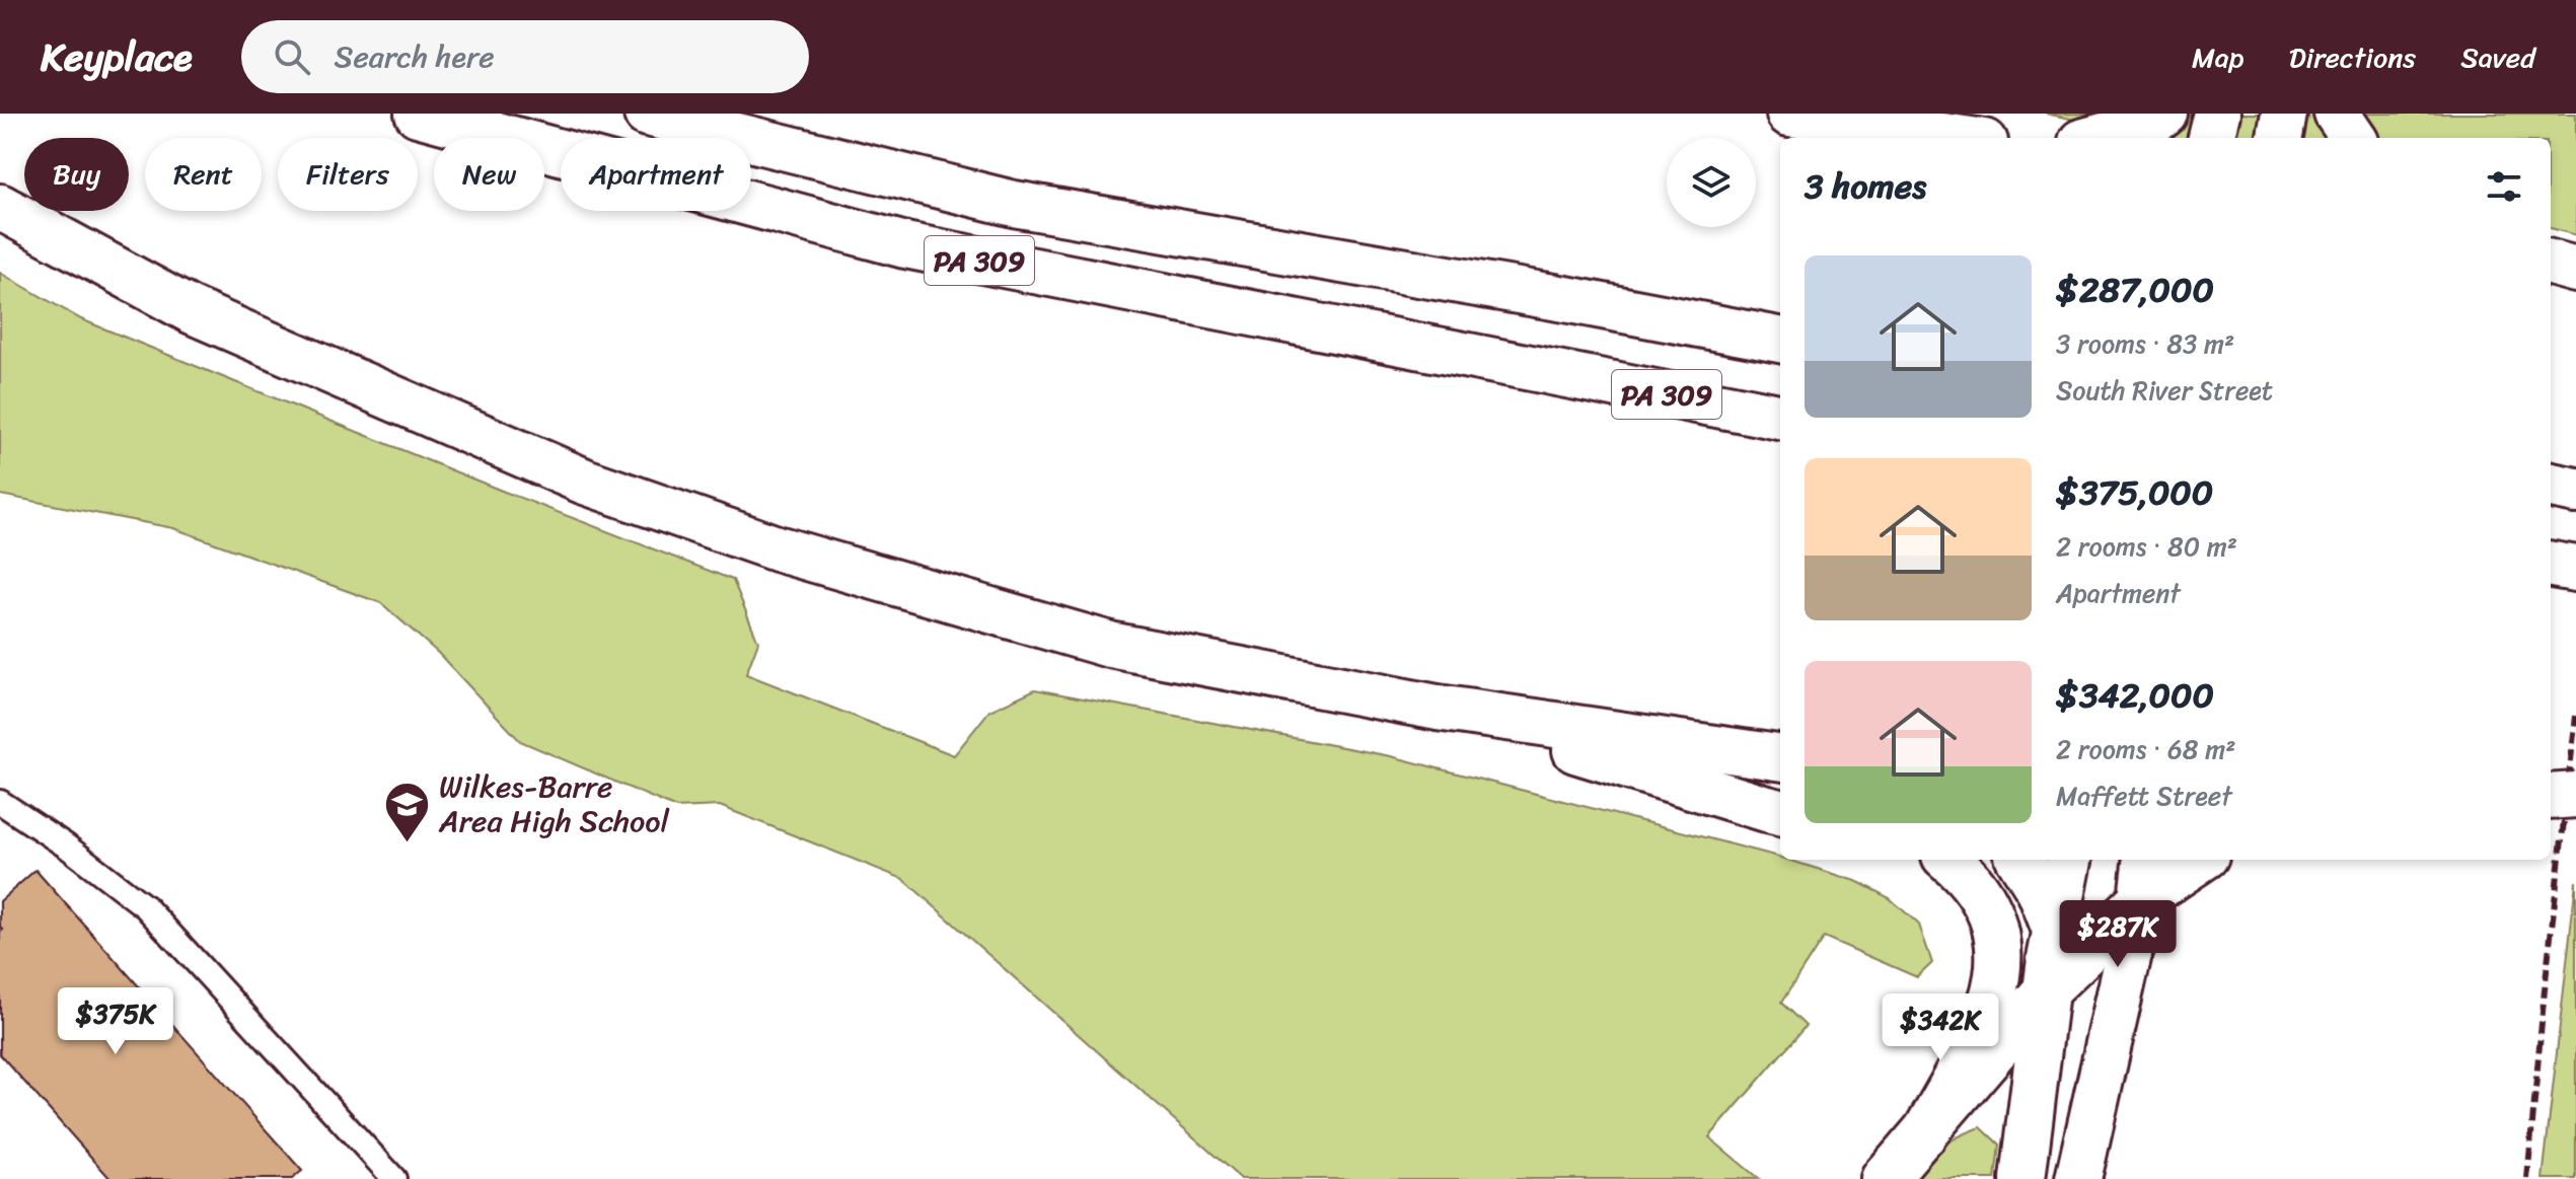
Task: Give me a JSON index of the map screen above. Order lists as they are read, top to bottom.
{
  "streets": {
    "main road": ["PA 309"]
  },
  "places": {
    "school or university": ["Wilkes-Barre Area High School"]
  },
  "page": {
    "header": "Keyplace",
    "search": "Search here",
    "nav": ["Map", "Directions", "Saved"],
    "chip": [
      "Buy",
      "Rent",
      "Filters",
      "New",
      "Apartment"
    ],
    "heading": "3 homes",
    "list": [
      {
        "name": "$287,000",
        "note": "3 rooms · 83 m² · South River Street"
      },
      {
        "name": "$375,000",
        "note": "2 rooms · 80 m² · Apartment"
      },
      {
        "name": "$342,000",
        "note": "2 rooms · 68 m² · Maffett Street"
      }
    ],
    "price": ["$287K", "$375K", "$342K"]
  }
}
